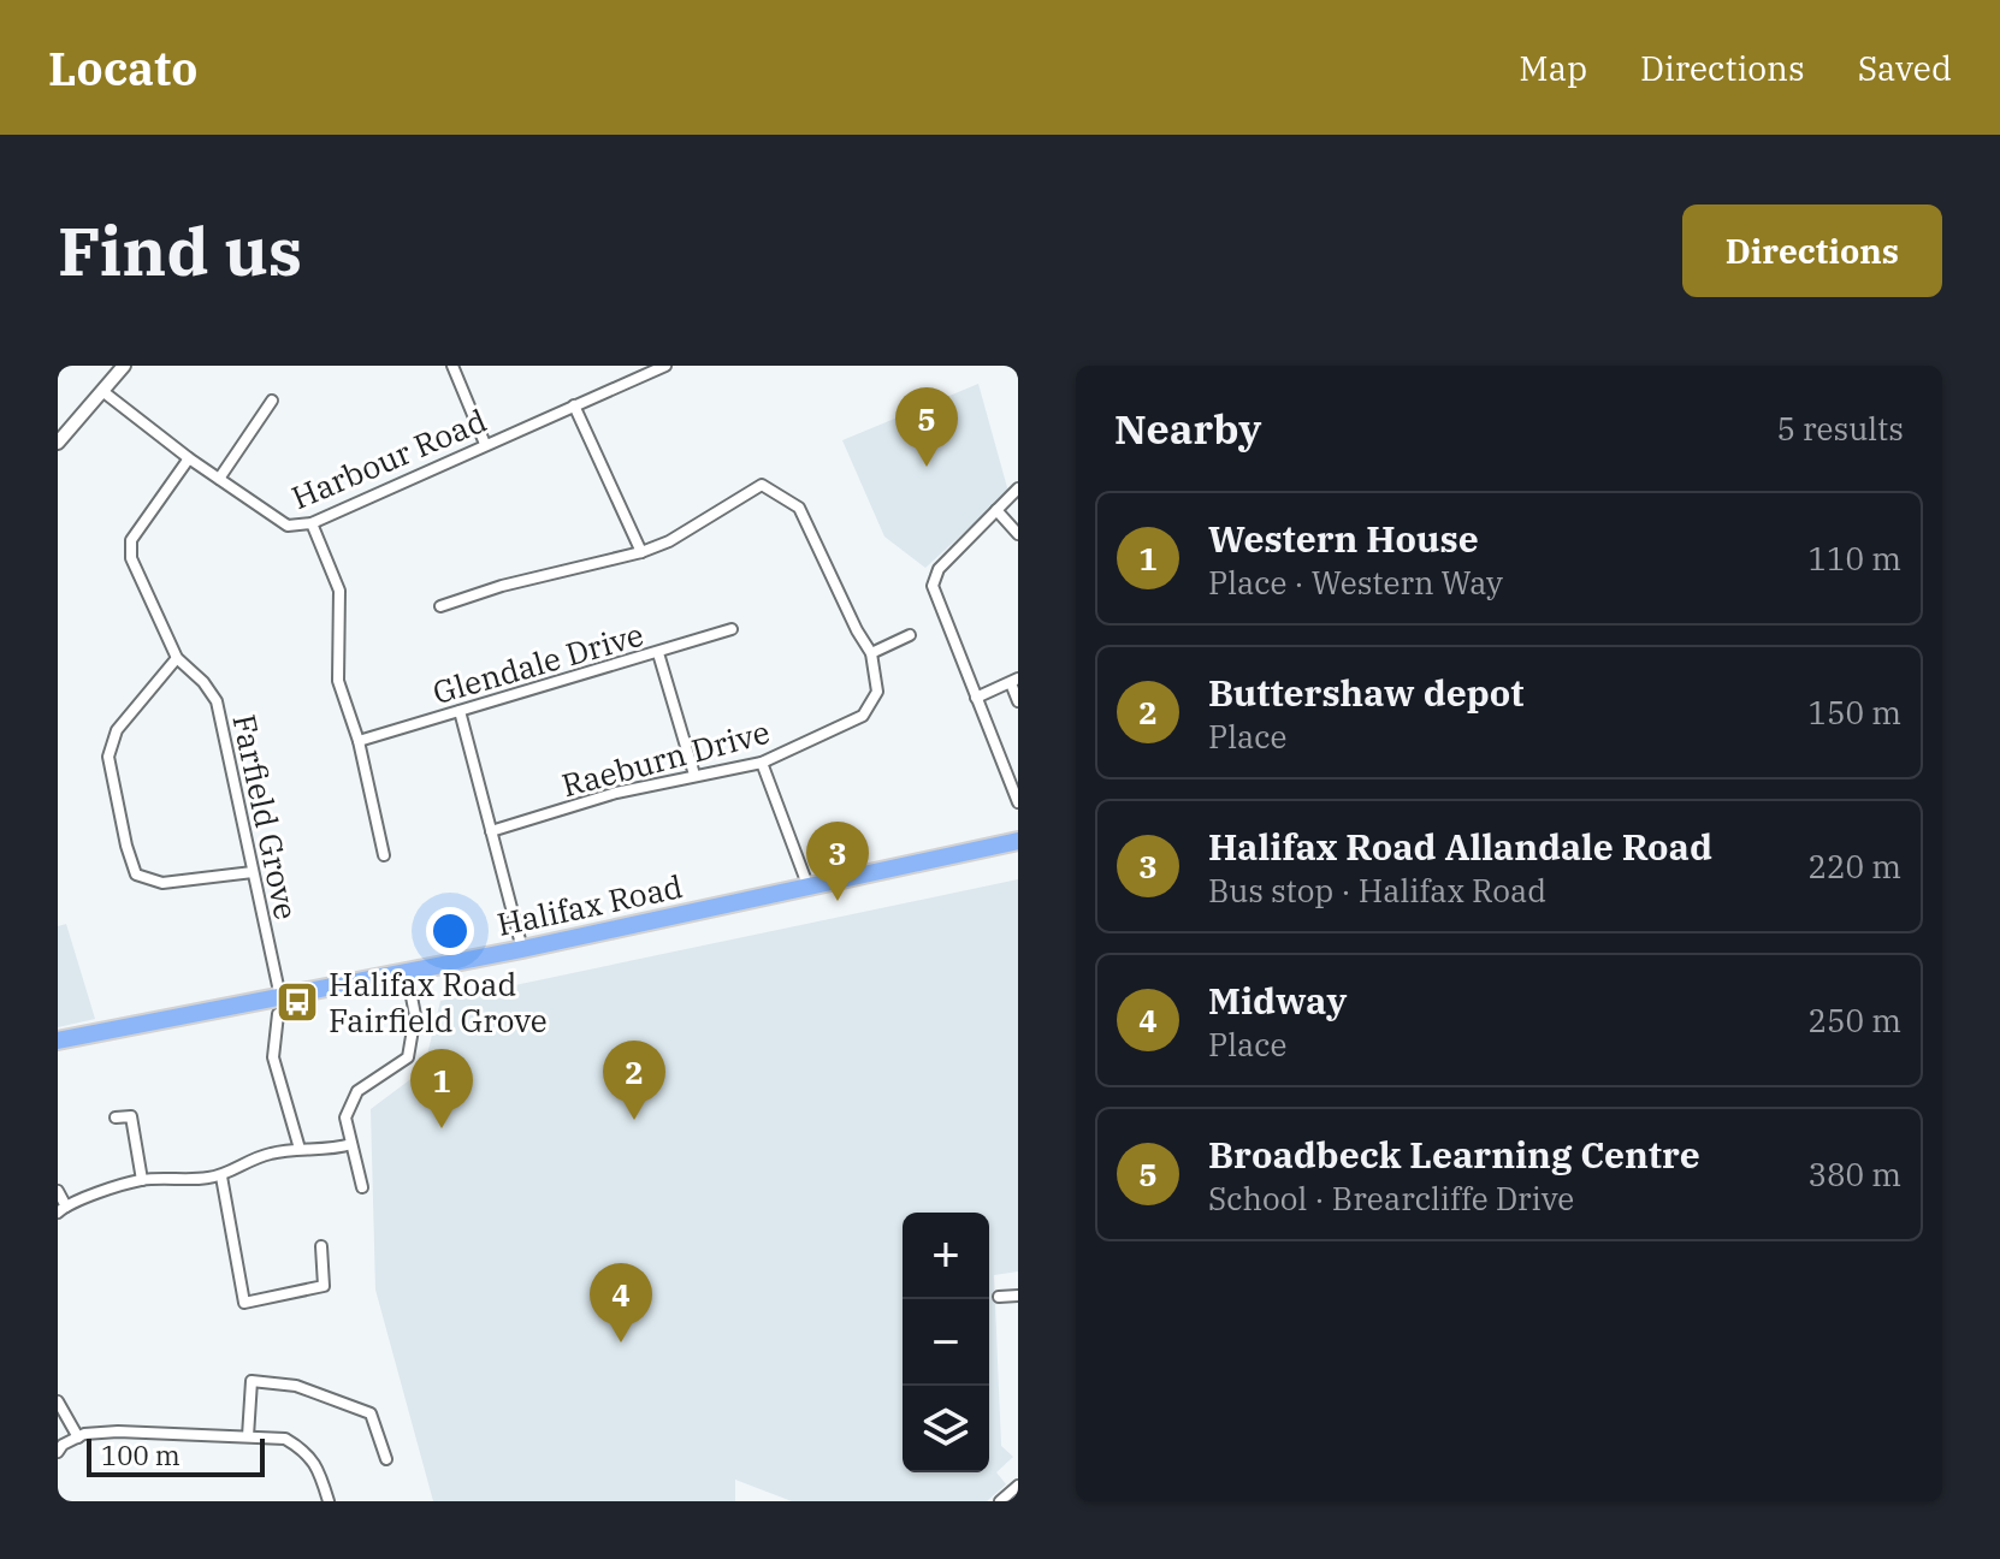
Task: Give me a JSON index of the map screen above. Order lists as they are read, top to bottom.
{
  "streets": {
    "highway": ["Halifax Road"],
    "street": [
      "Harbour Road",
      "Glendale Drive",
      "Raeburn Drive",
      "Farfield Grove"
    ]
  },
  "crossings": [
    ["Harbour Road", "Farfield Grove"],
    ["Farfield Grove", "Halifax Road"]
  ],
  "places": {
    "bus stop": ["Halifax Road Fairfield Grove"]
  },
  "scale_bar": "100 m",
  "page": {
    "header": "Locato",
    "nav": ["Map", "Directions", "Saved"],
    "buttons": "Directions",
    "title": "Find us",
    "heading": ["Nearby", "5 results"],
    "pins": [
      "5",
      "3",
      "2",
      "1",
      "4"
    ],
    "list": [
      {
        "mark": "1",
        "name": "Western House",
        "note": "Place · Western Way",
        "value": "110 m"
      },
      {
        "mark": "2",
        "name": "Buttershaw depot",
        "note": "Place",
        "value": "150 m"
      },
      {
        "mark": "3",
        "name": "Halifax Road Allandale Road",
        "note": "Bus stop · Halifax Road",
        "value": "220 m"
      },
      {
        "mark": "4",
        "name": "Midway",
        "note": "Place",
        "value": "250 m"
      },
      {
        "mark": "5",
        "name": "Broadbeck Learning Centre",
        "note": "School · Brearcliffe Drive",
        "value": "380 m"
      }
    ],
    "map_buttons": ["+", "−"],
    "scale": "100 m"
  }
}
